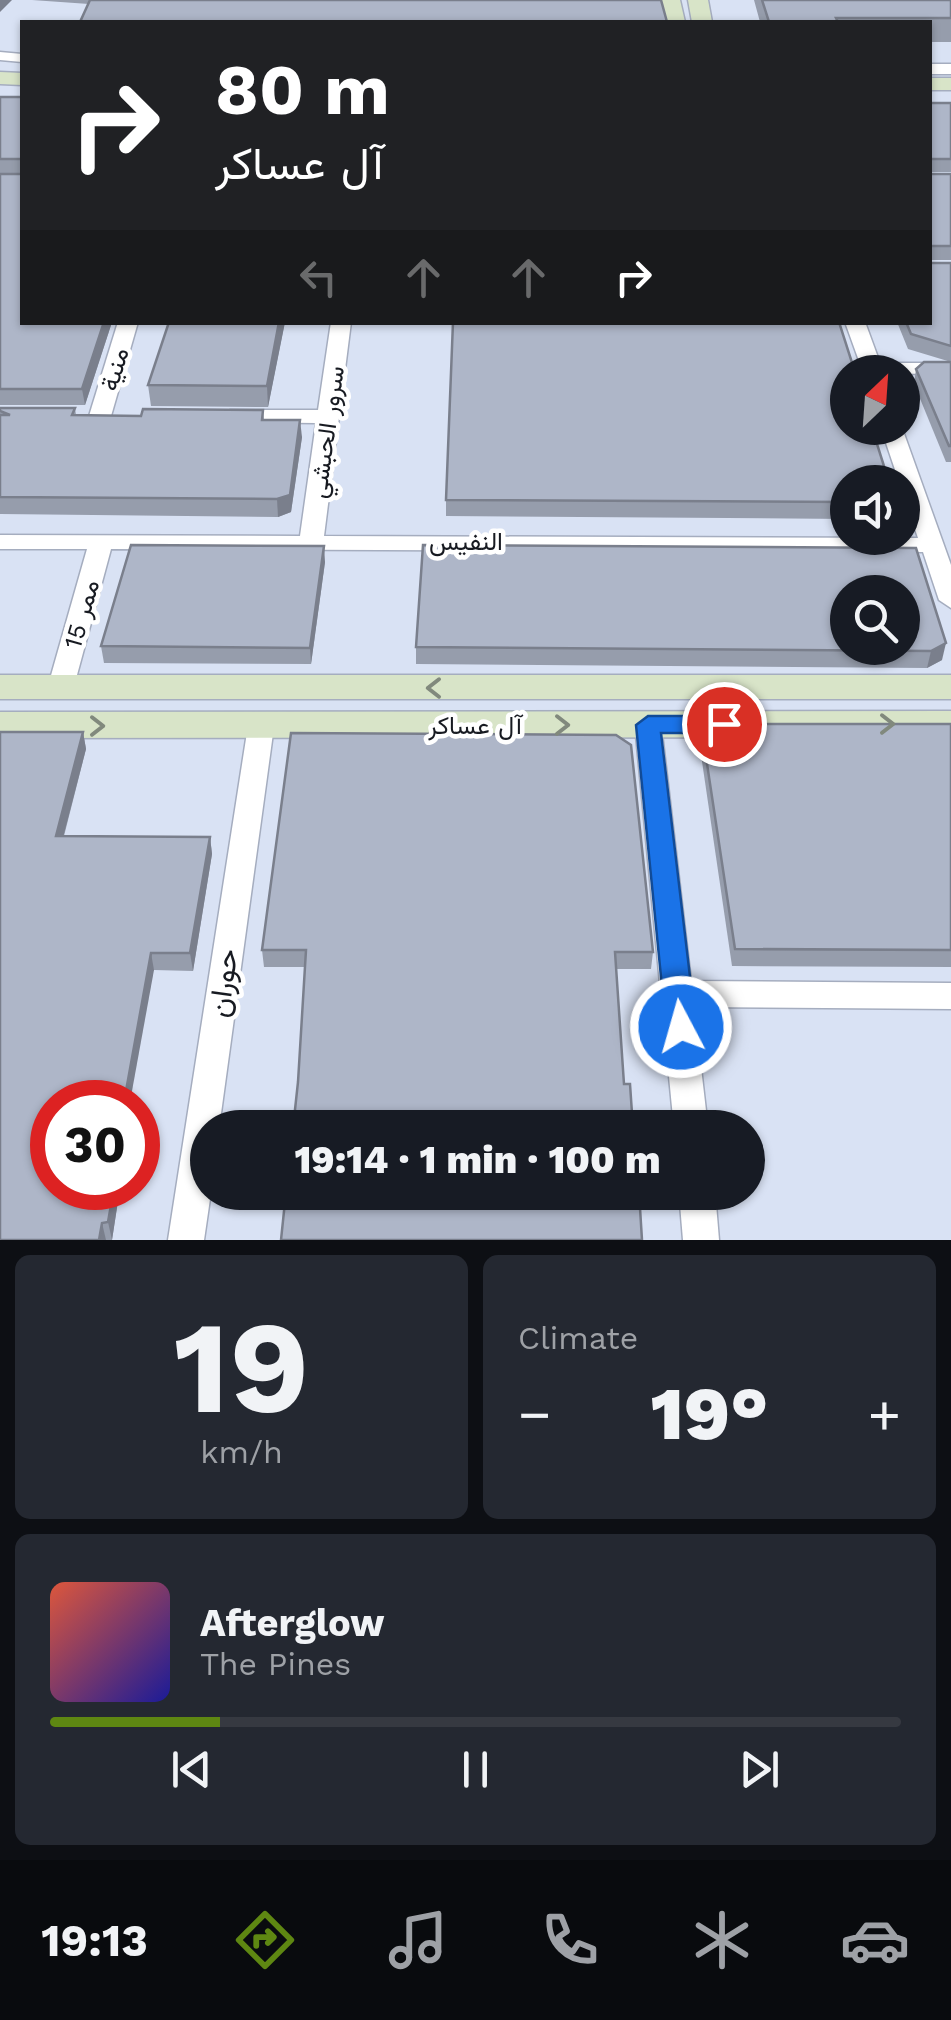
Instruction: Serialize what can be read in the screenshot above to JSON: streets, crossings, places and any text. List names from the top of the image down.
{
  "streets": {
    "street": [
      "منية",
      "سرور الحبشي",
      "النفيس",
      "ممر 15",
      "آل عساكر",
      "حوران"
    ]
  },
  "crossings": [
    ["سرور الحبشي", "النفيس"],
    ["النفيس", "ممر 15"],
    ["ممر 15", "آل عساكر"],
    ["آل عساكر", "حوران"]
  ],
  "north": "top right",
  "page": {
    "turn": ["80 m", "آل عساكر"],
    "limit": "30",
    "trip": "19:14 · 1 min · 100 m",
    "tile": [
      ["19", "km/h"],
      "Climate"
    ],
    "heat": ["−", "19°", "+"],
    "song": ["Afterglow", "The Pines"],
    "tabs": "19:13"
  }
}
